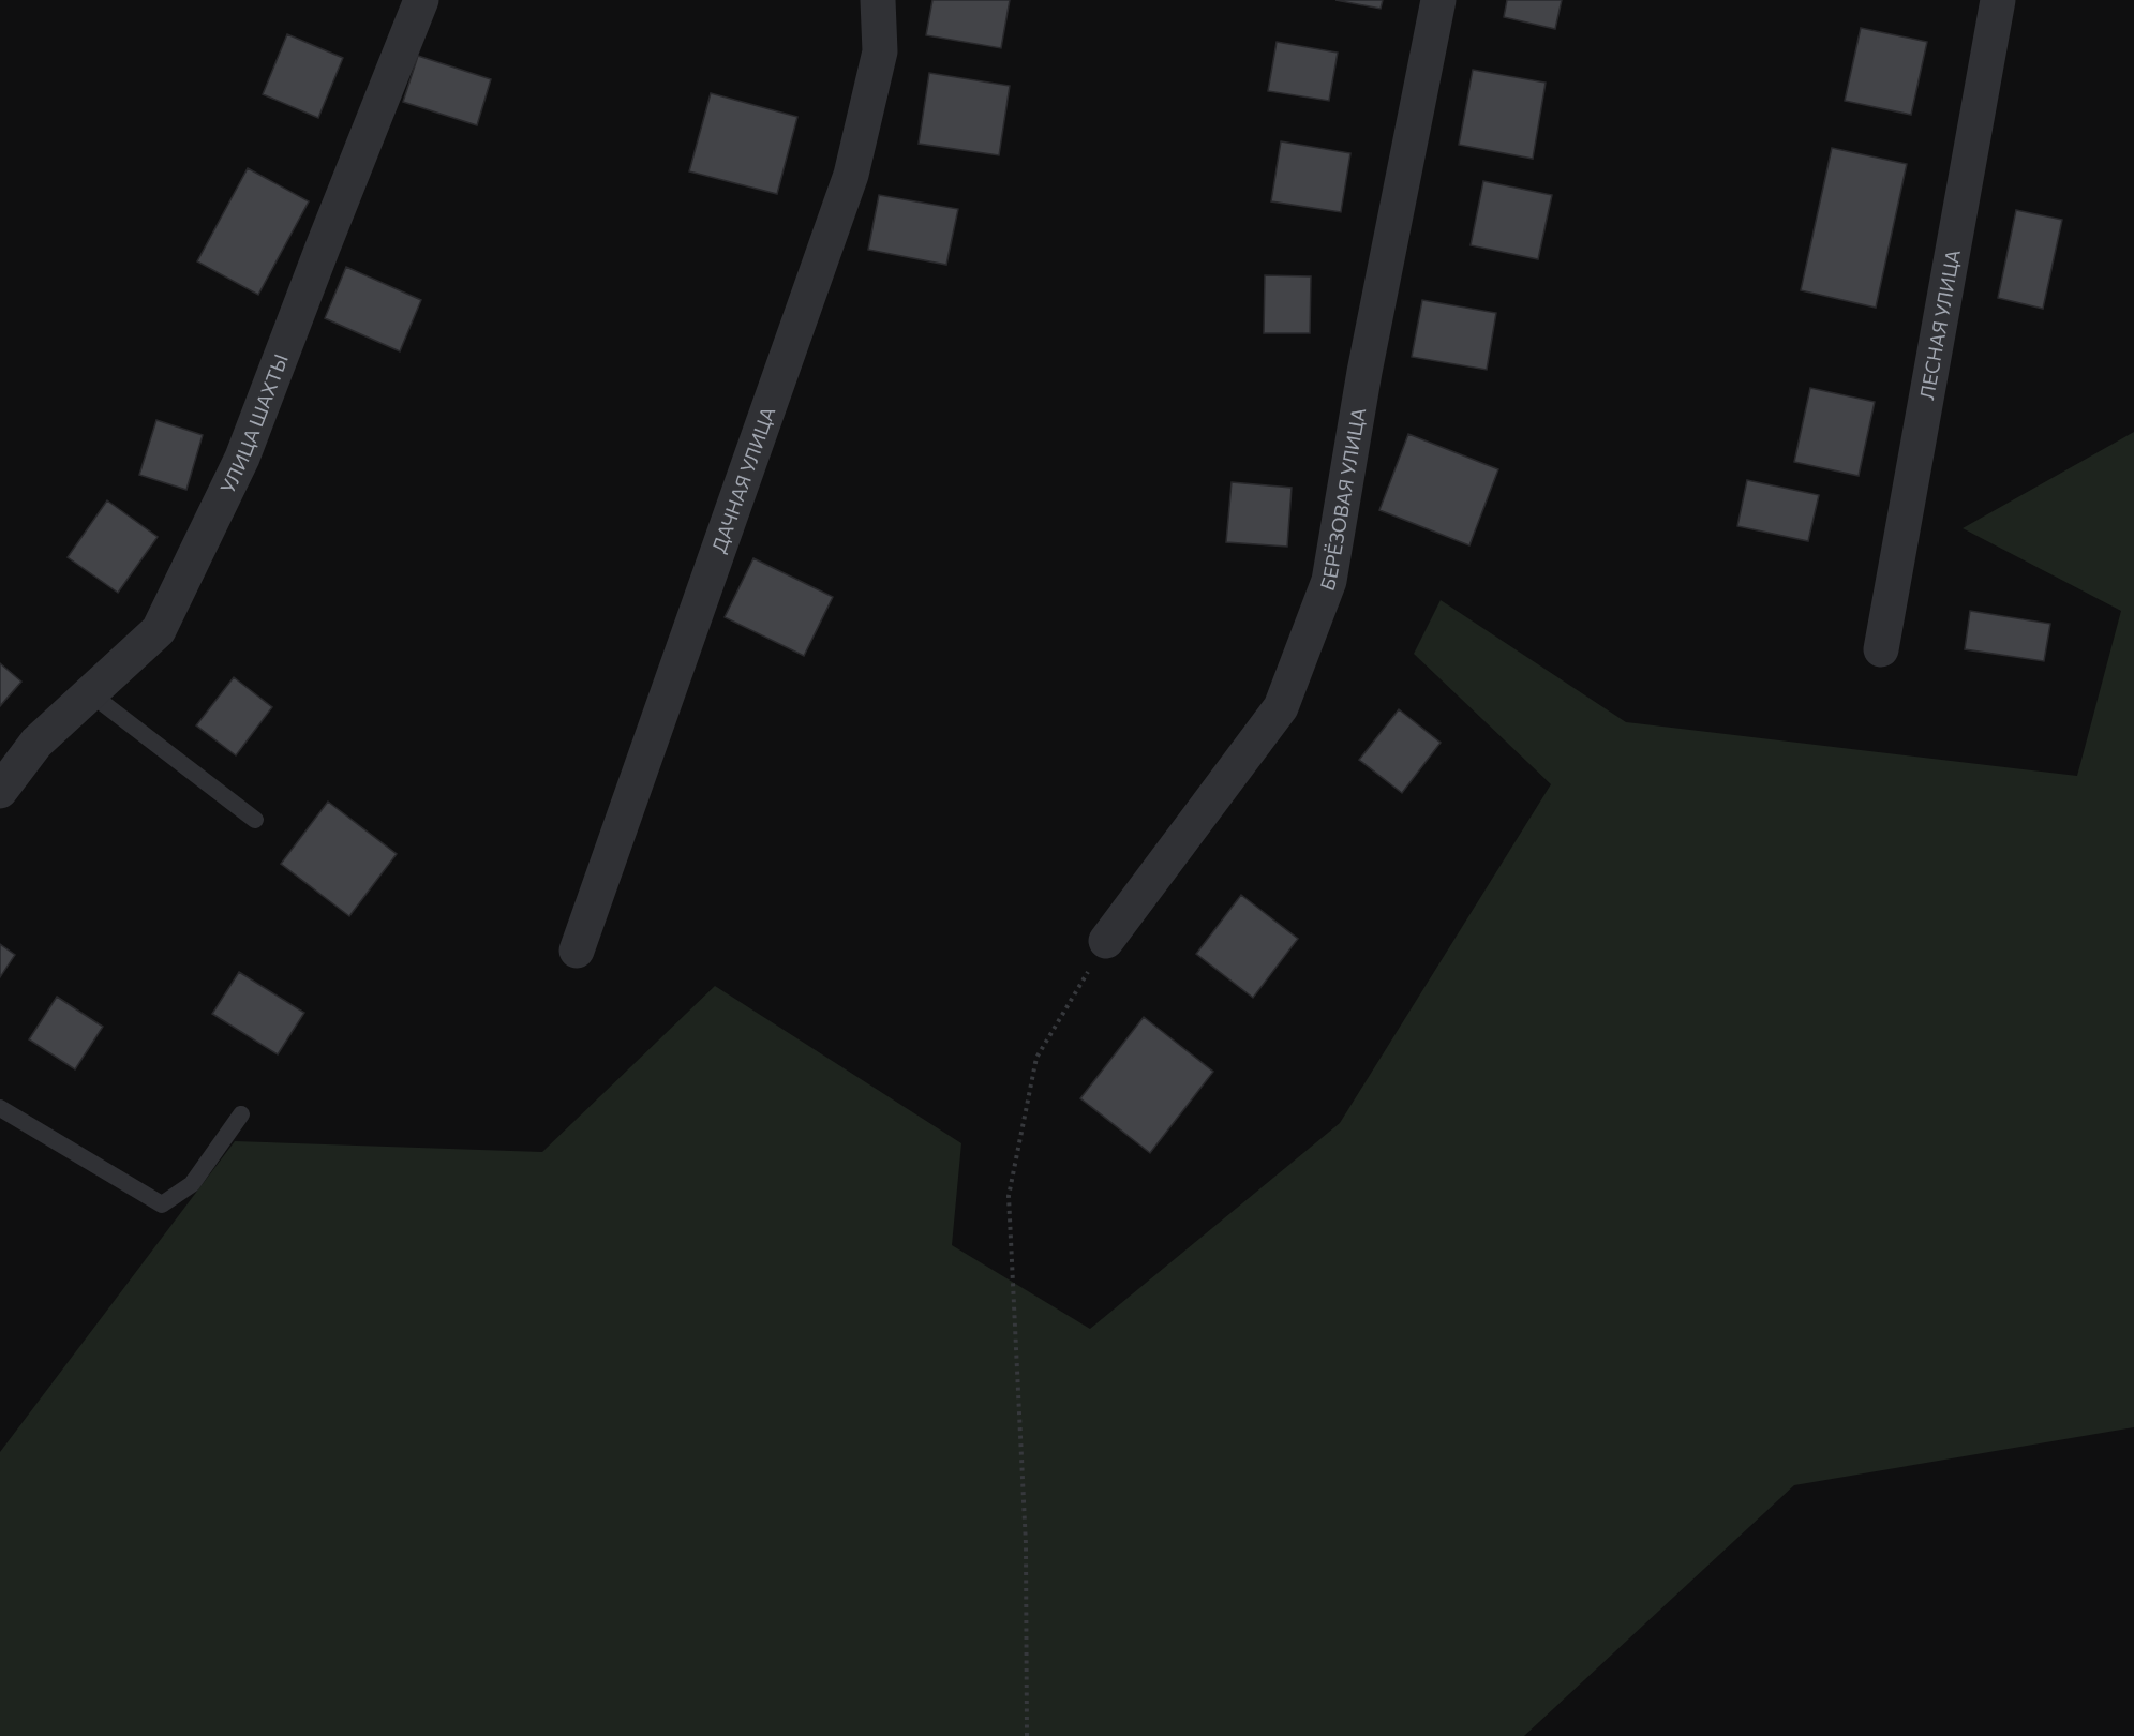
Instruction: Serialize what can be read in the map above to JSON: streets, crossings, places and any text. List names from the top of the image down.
{
  "streets": {
    "street": [
      "ЛЕСНАЯ УЛИЦА",
      "УЛИЦА ШАХТЫ",
      "ДАЧНАЯ УЛИЦА",
      "БЕРЁЗОВАЯ УЛИЦА"
    ]
  }
}
